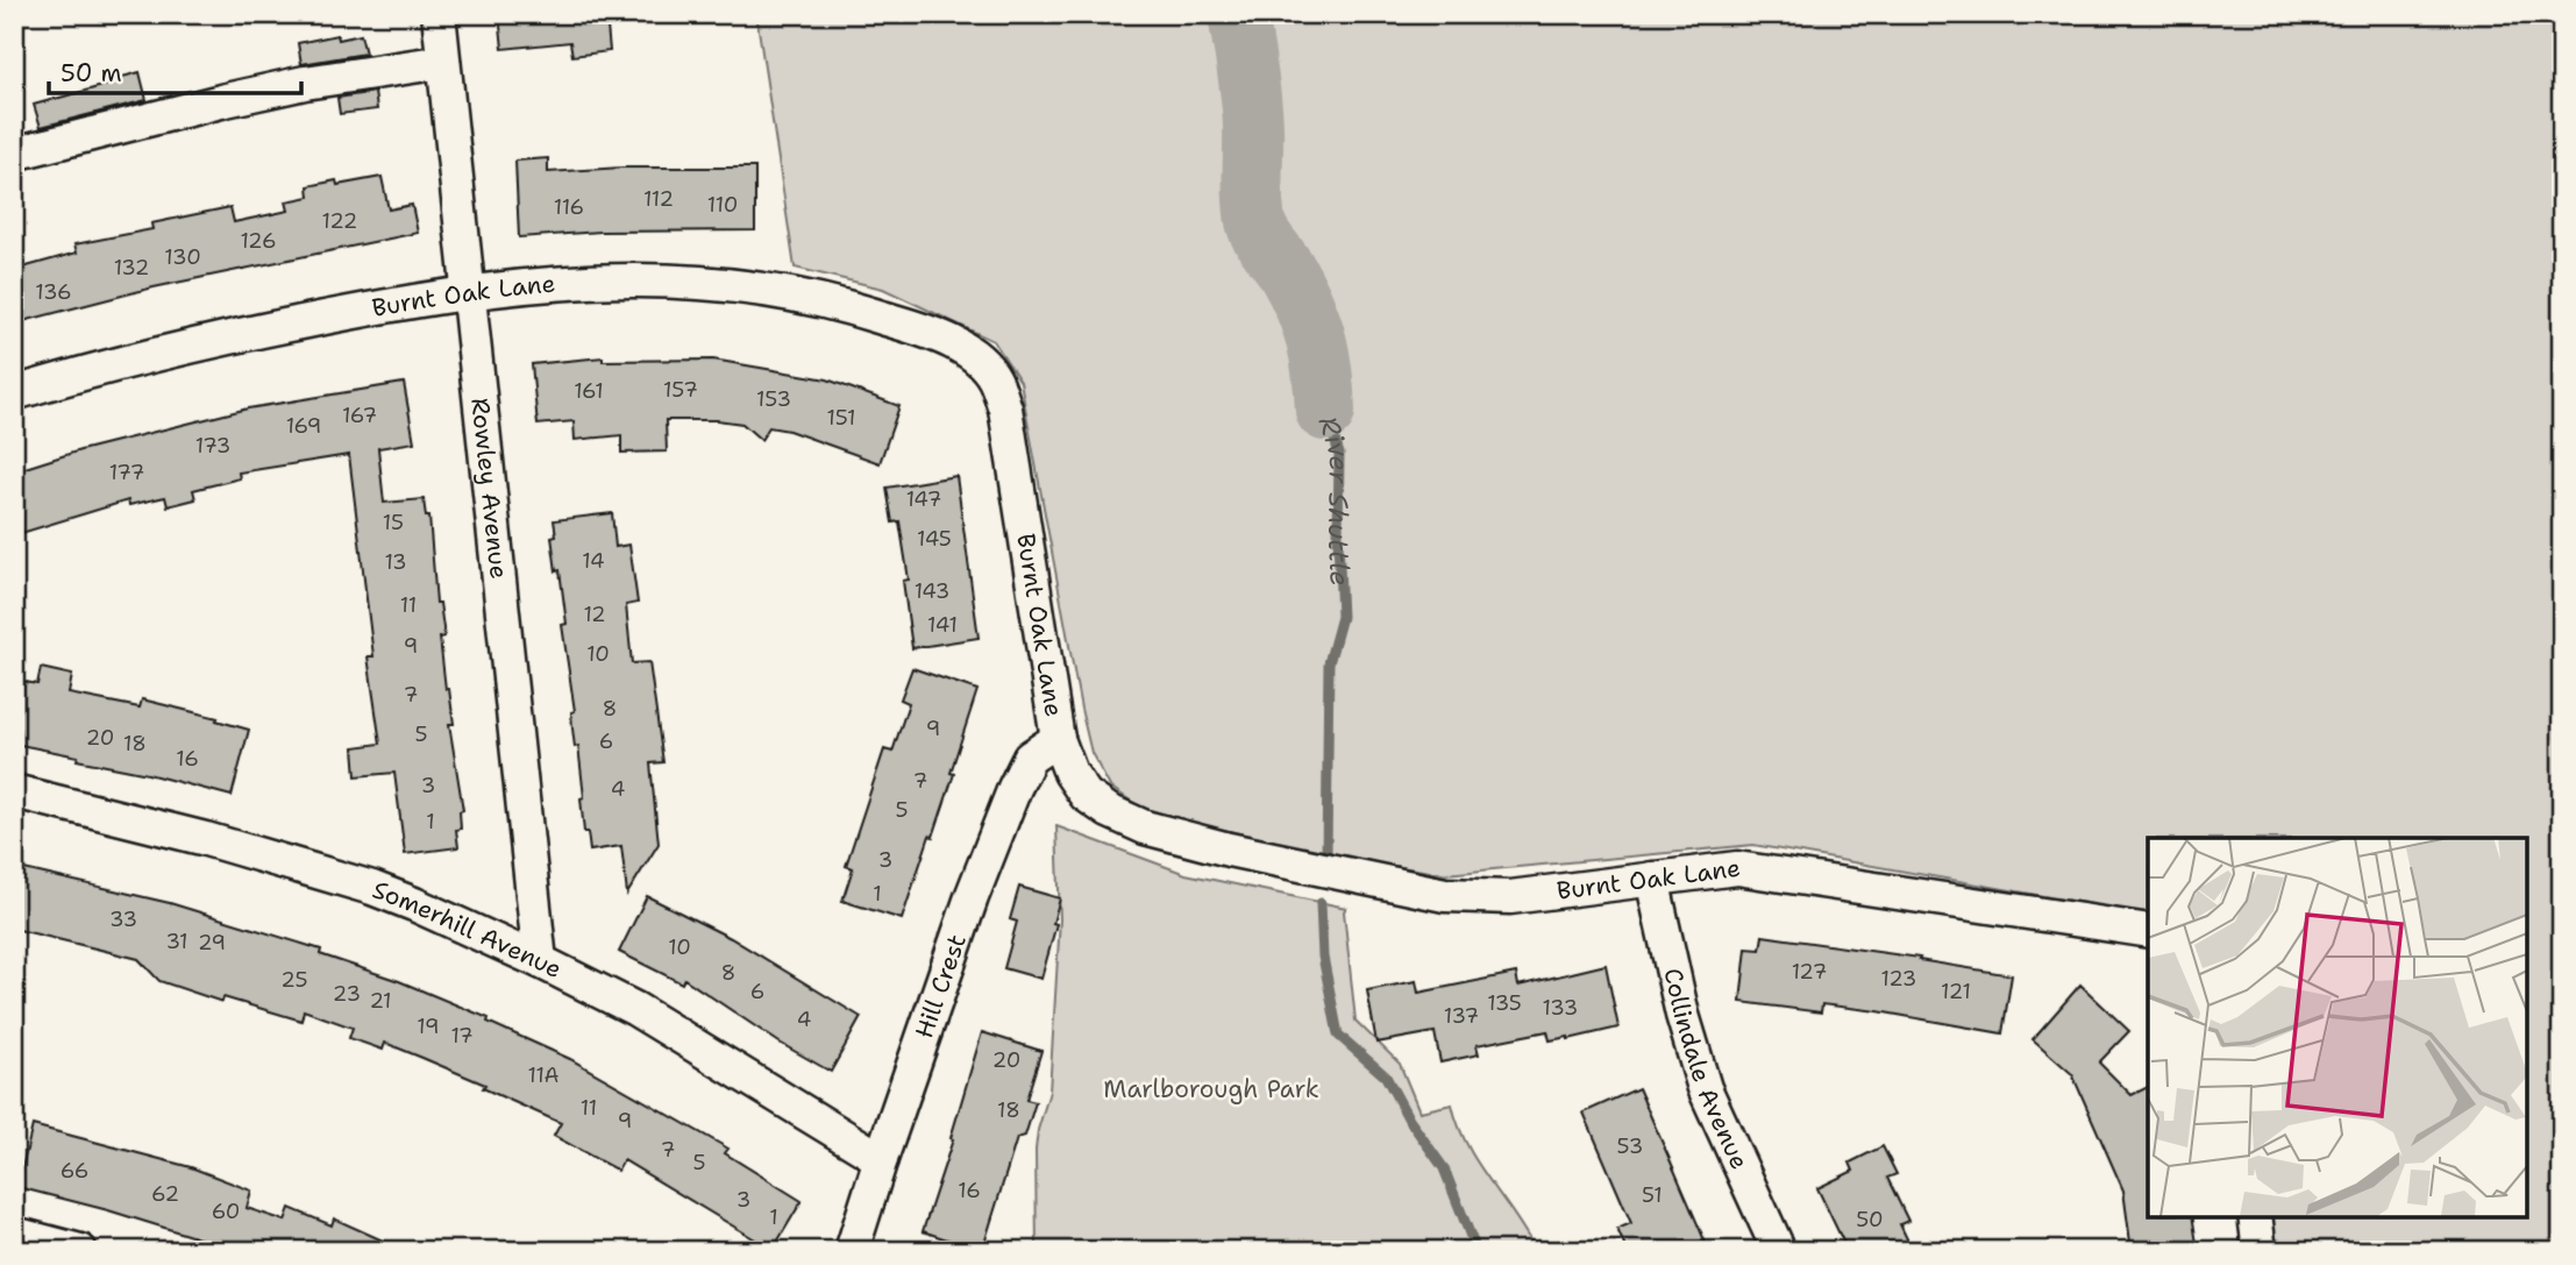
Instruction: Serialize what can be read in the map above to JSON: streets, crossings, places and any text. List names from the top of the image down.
{
  "streets": {
    "street": [
      "Burnt Oak Lane",
      "Rowley Avenue",
      "Somerhill Avenue",
      "Hill Crest",
      "Collindale Avenue"
    ]
  },
  "crossings": [
    ["Burnt Oak Lane", "Rowley Avenue"],
    ["Burnt Oak Lane", "Hill Crest"],
    ["Burnt Oak Lane", "Collindale Avenue"],
    ["Rowley Avenue", "Somerhill Avenue"],
    ["Somerhill Avenue", "Hill Crest"]
  ],
  "water": ["River Shuttle"],
  "parks": ["Marlborough Park"],
  "house_numbers": [
    "112",
    "110",
    "116",
    "122",
    "126",
    "130",
    "132",
    "136",
    "157",
    "161",
    "153",
    "167",
    "151",
    "169",
    "173",
    "177",
    "147",
    "15",
    "145",
    "14",
    "13",
    "143",
    "11",
    "12",
    "141",
    "9",
    "10",
    "7",
    "8",
    "9",
    "5",
    "20",
    "6",
    "18",
    "16",
    "7",
    "3",
    "4",
    "5",
    "1",
    "3",
    "1",
    "33",
    "31",
    "29",
    "10",
    "127",
    "8",
    "123",
    "25",
    "6",
    "121",
    "23",
    "21",
    "135",
    "133",
    "137",
    "4",
    "19",
    "17",
    "20",
    "11A",
    "11",
    "18",
    "9",
    "53",
    "7",
    "5",
    "66",
    "16",
    "62",
    "51",
    "3",
    "60",
    "1",
    "50"
  ],
  "scale_bar": "50 m"
}
